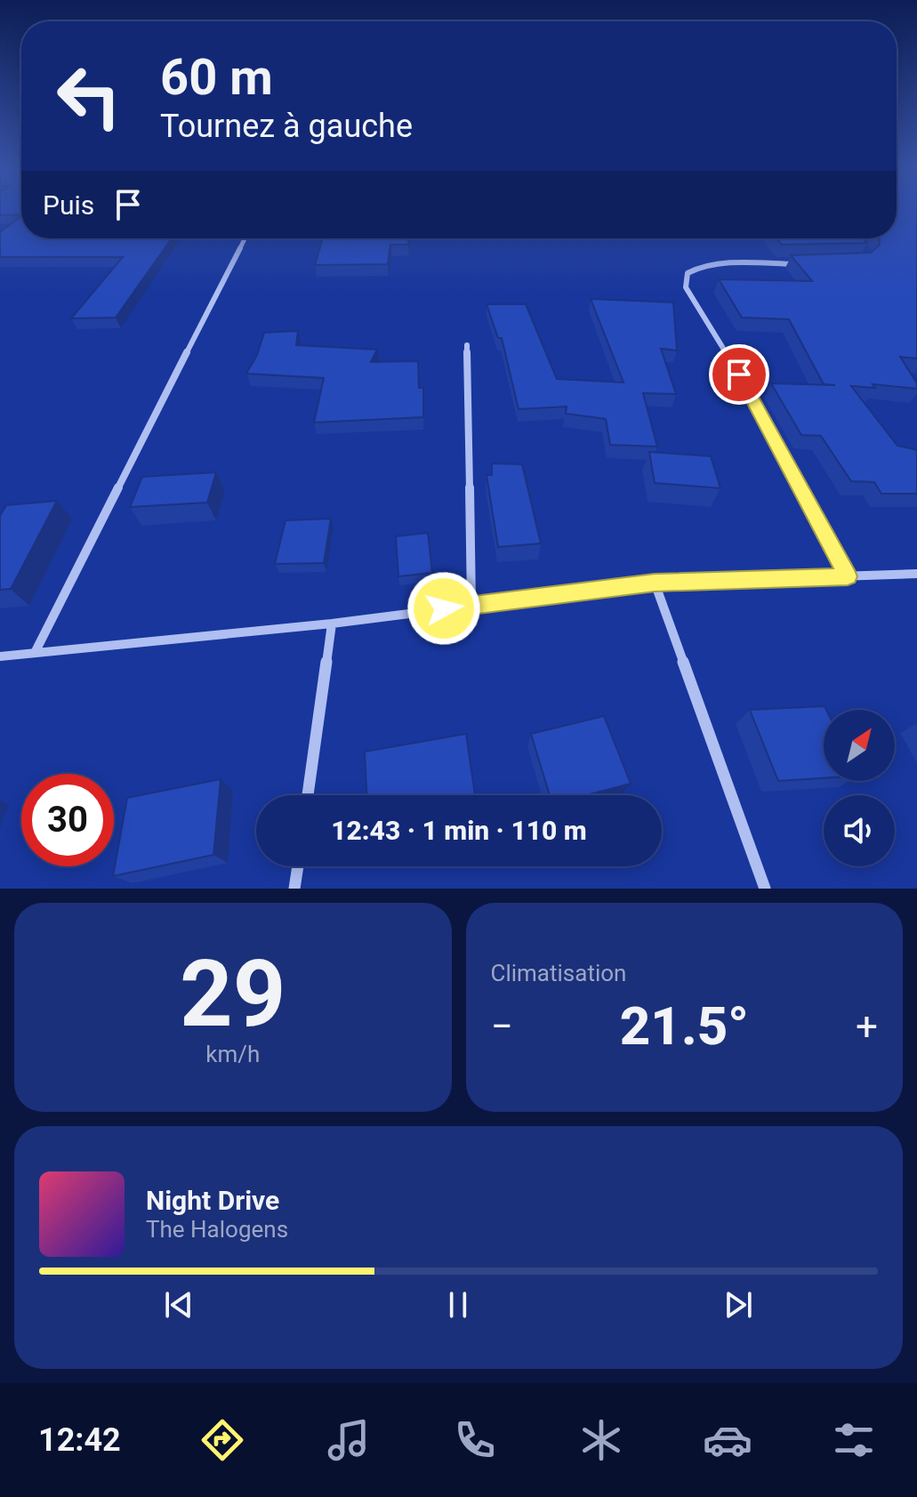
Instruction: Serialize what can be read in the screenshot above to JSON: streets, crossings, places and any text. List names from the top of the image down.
{
  "north": "top right",
  "page": {
    "turn": ["60 m", "Tournez à gauche"],
    "then": "Puis",
    "limit": "30",
    "trip": "12:43 · 1 min · 110 m",
    "tile": [
      ["29", "km/h"],
      "Climatisation"
    ],
    "heat": ["−", "21.5°", "+"],
    "song": ["Night Drive", "The Halogens"],
    "tabs": "12:42"
  }
}
